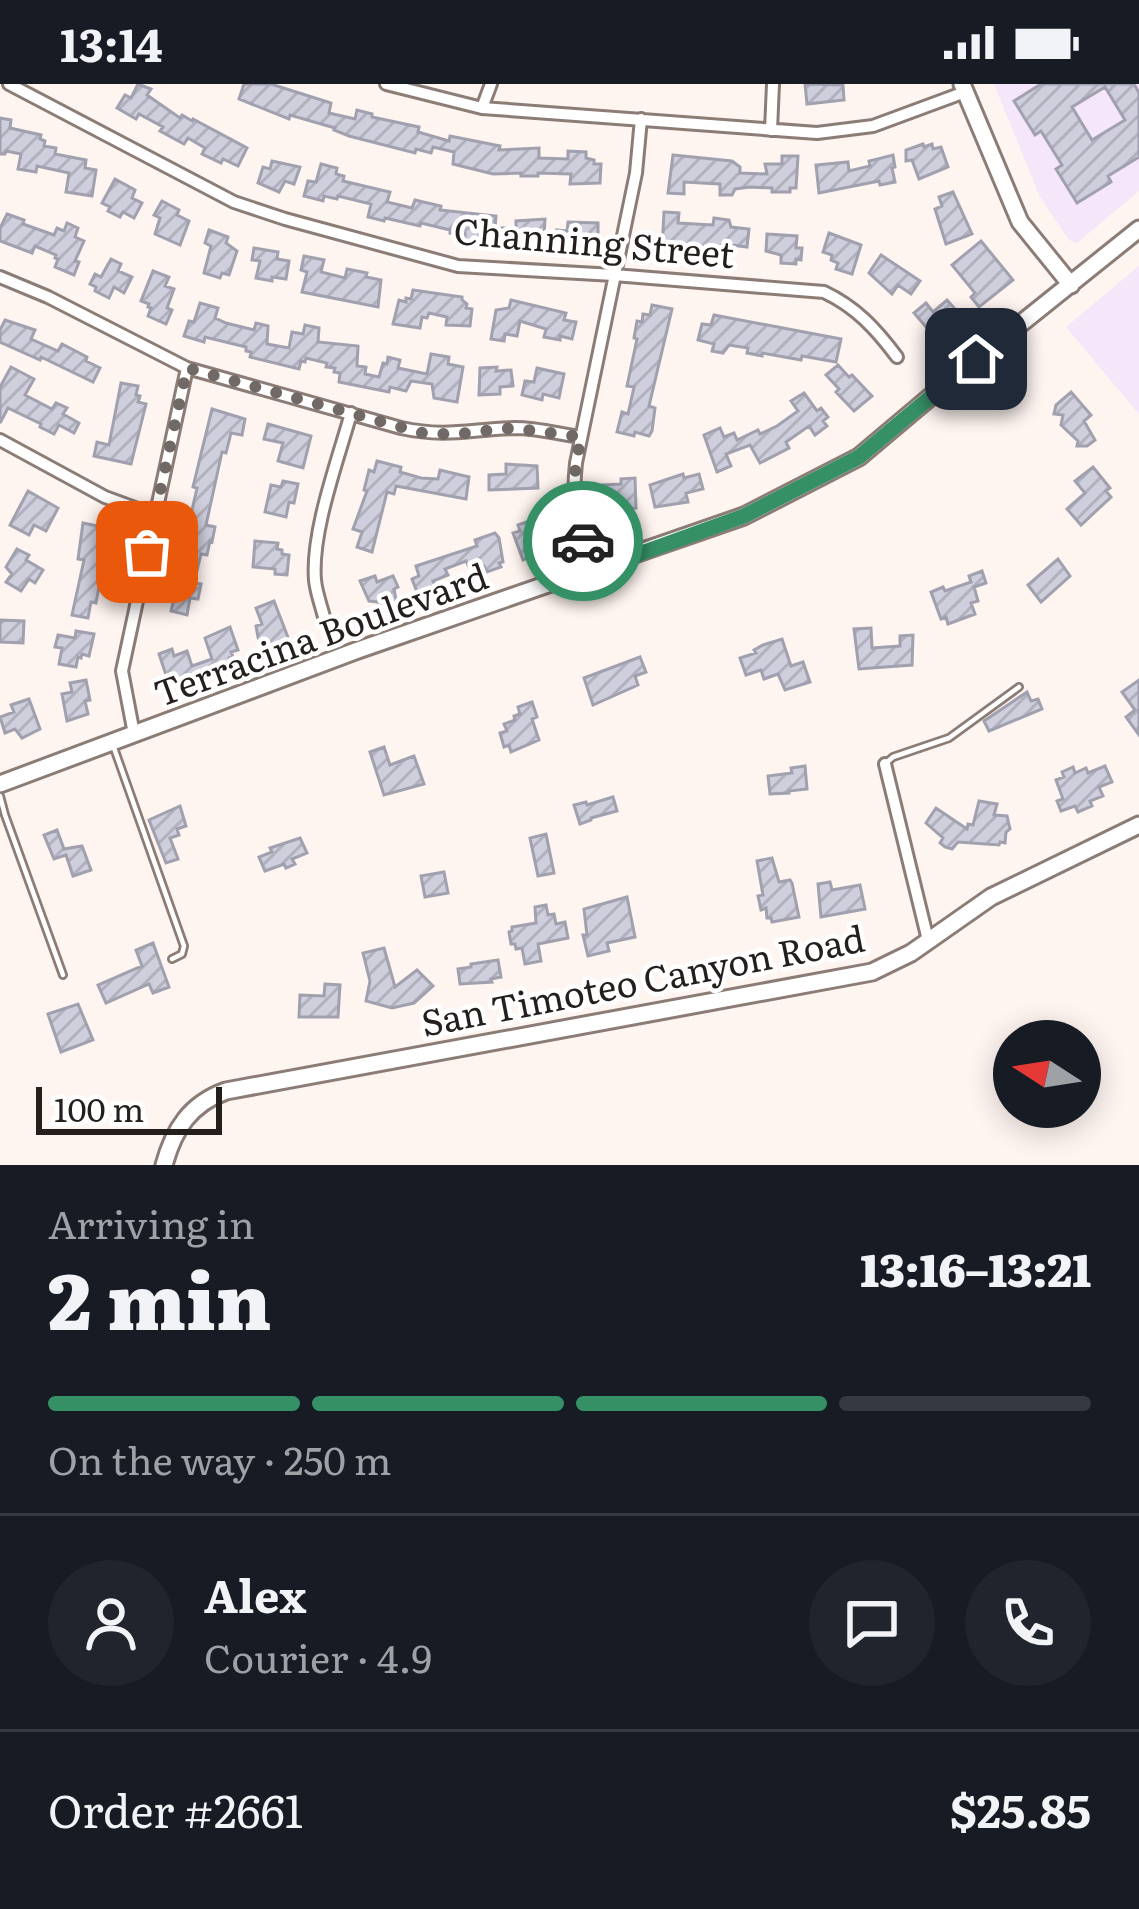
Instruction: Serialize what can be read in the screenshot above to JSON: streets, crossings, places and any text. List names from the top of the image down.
{
  "streets": {
    "main road": ["Terracina Boulevard", "San Timoteo Canyon Road"],
    "street": ["Channing Street"]
  },
  "scale_bar": "100 m",
  "north": "left",
  "page": {
    "status": "13:14",
    "scale": "100 m",
    "heading": ["2 min", "Arriving in", "13:16–13:21"],
    "panel": [
      "Alex",
      "Courier · 4.9",
      "Order #2661",
      "$25.85"
    ],
    "bar": "On the way · 250 m"
  }
}
